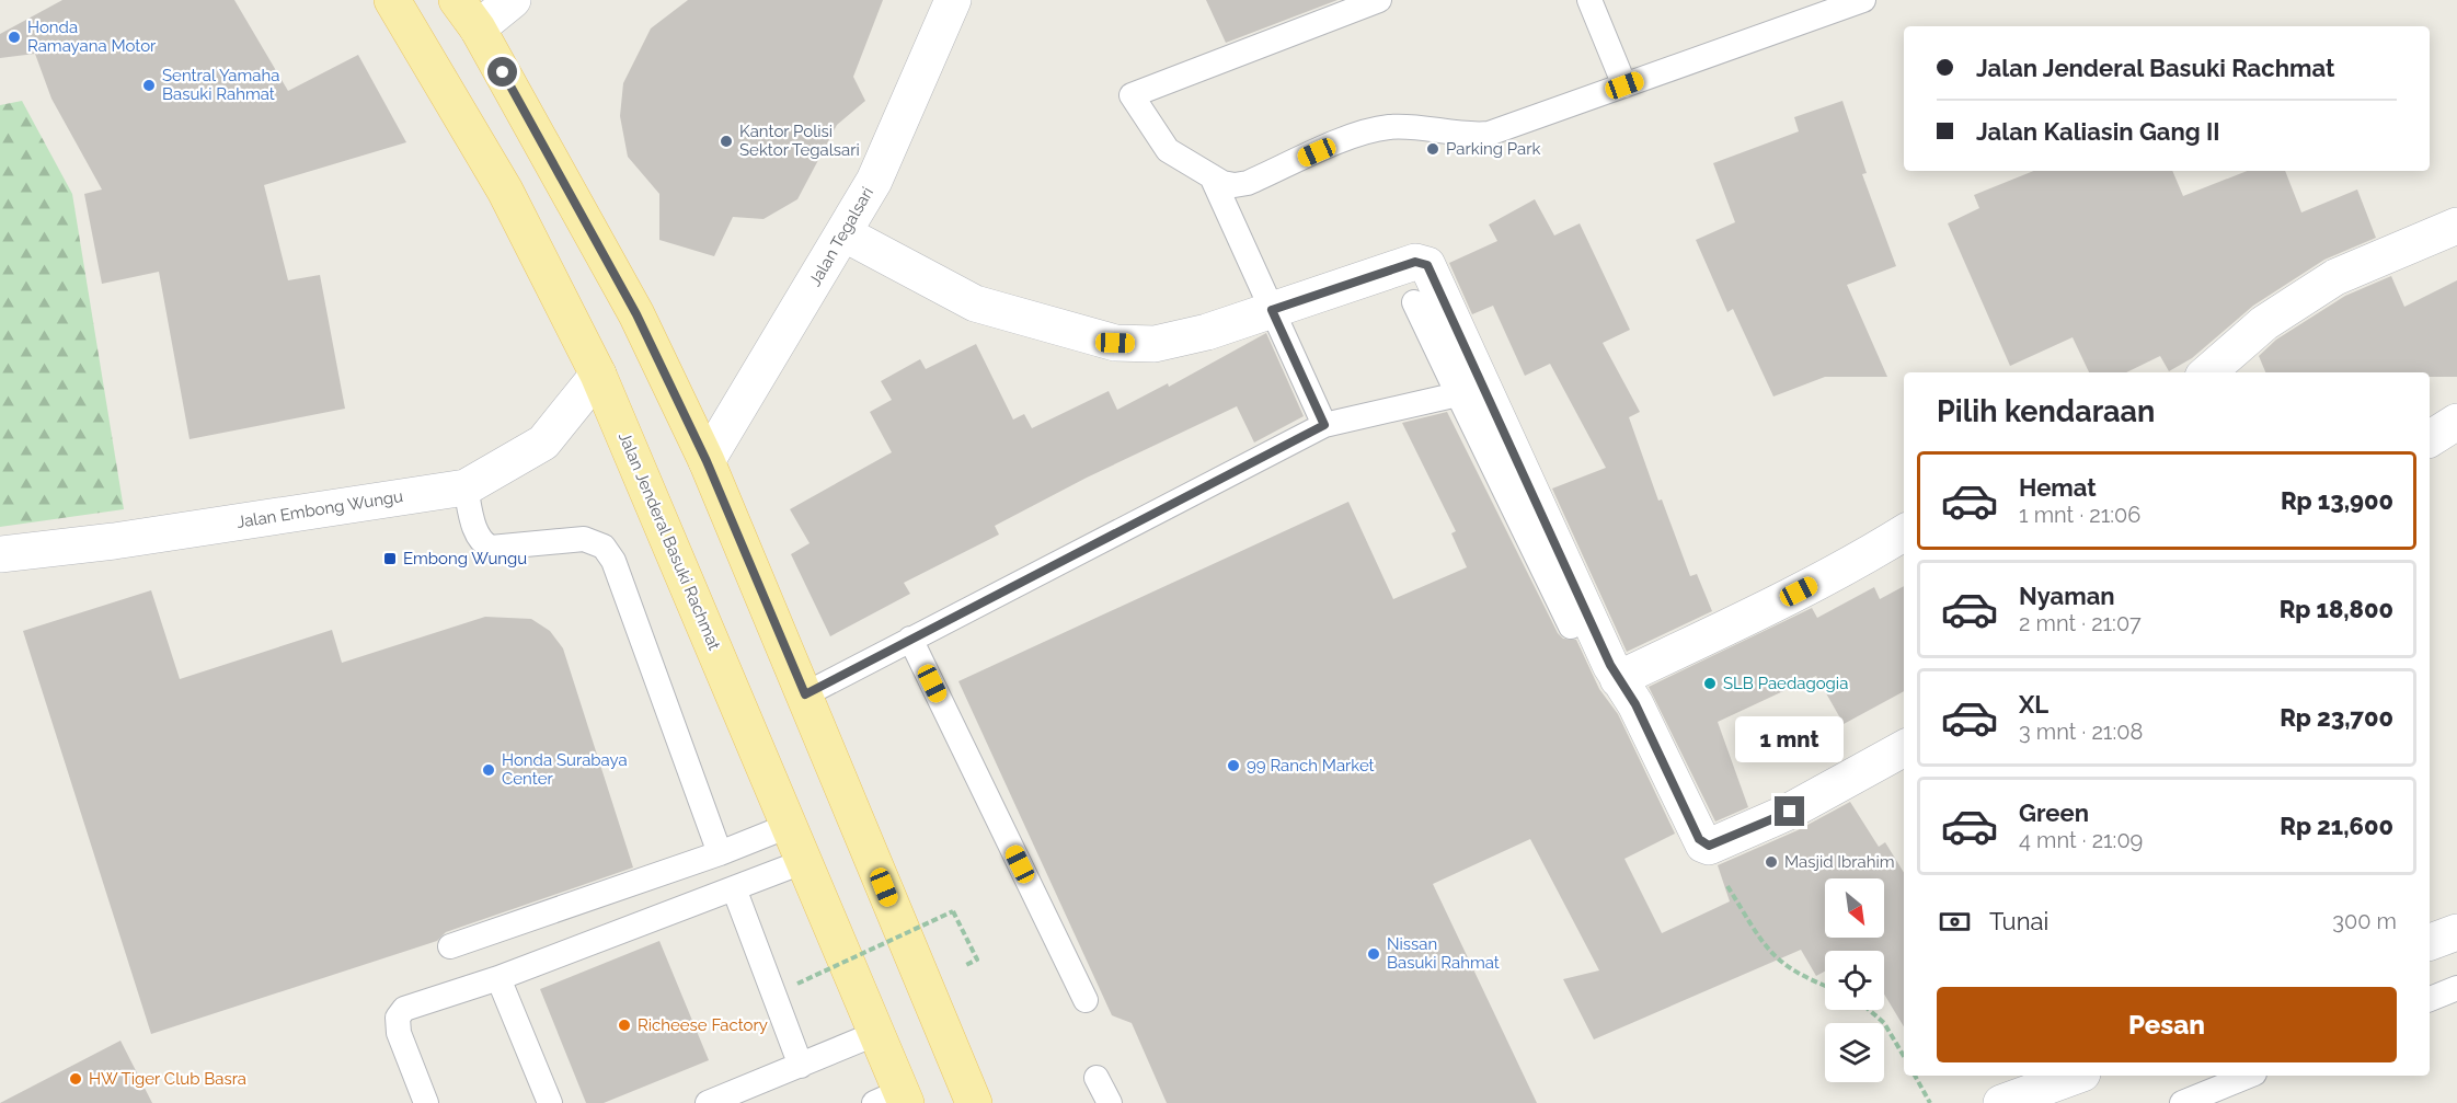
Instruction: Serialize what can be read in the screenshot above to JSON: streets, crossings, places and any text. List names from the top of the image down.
{
  "streets": {
    "main road": ["Jalan Jenderal Basuki Rachmat"],
    "street": ["Jalan Tegalsari", "Jalan Embong Wungu"]
  },
  "crossings": [
    ["Jalan Embong Wungu", "Jalan Jenderal Basuki Rachmat"]
  ],
  "places": {
    "other": [
      "Honda Ramayana Motor",
      "Sentral Yamaha Basuki Rahmat",
      "Kantor Polisi Sektor Tegalsari",
      "Parking Park",
      "SLB Paedagogia",
      "99 Ranch Market",
      "Honda Surabaya Center",
      "Masjid Ibrahim",
      "Nissan Basuki Rahmat",
      "Richeese Factory",
      "HW Tiger Club Basra"
    ],
    "transit": ["Embong Wungu"]
  },
  "north": "bottom right",
  "page": {
    "banner": ["Jalan Jenderal Basuki Rachmat", "Jalan Kaliasin Gang II"],
    "heading": "Pilih kendaraan",
    "list": [
      {
        "name": "Hemat",
        "note": "1 mnt · 21:06",
        "value": "Rp 13,900"
      },
      {
        "name": "Nyaman",
        "note": "2 mnt · 21:07",
        "value": "Rp 18,800"
      },
      {
        "name": "XL",
        "note": "3 mnt · 21:08",
        "value": "Rp 23,700"
      },
      {
        "name": "Green",
        "note": "4 mnt · 21:09",
        "value": "Rp 21,600"
      }
    ],
    "bubble": "1 mnt",
    "pay": ["Tunai", "300 m"],
    "buttons": "Pesan"
  }
}
